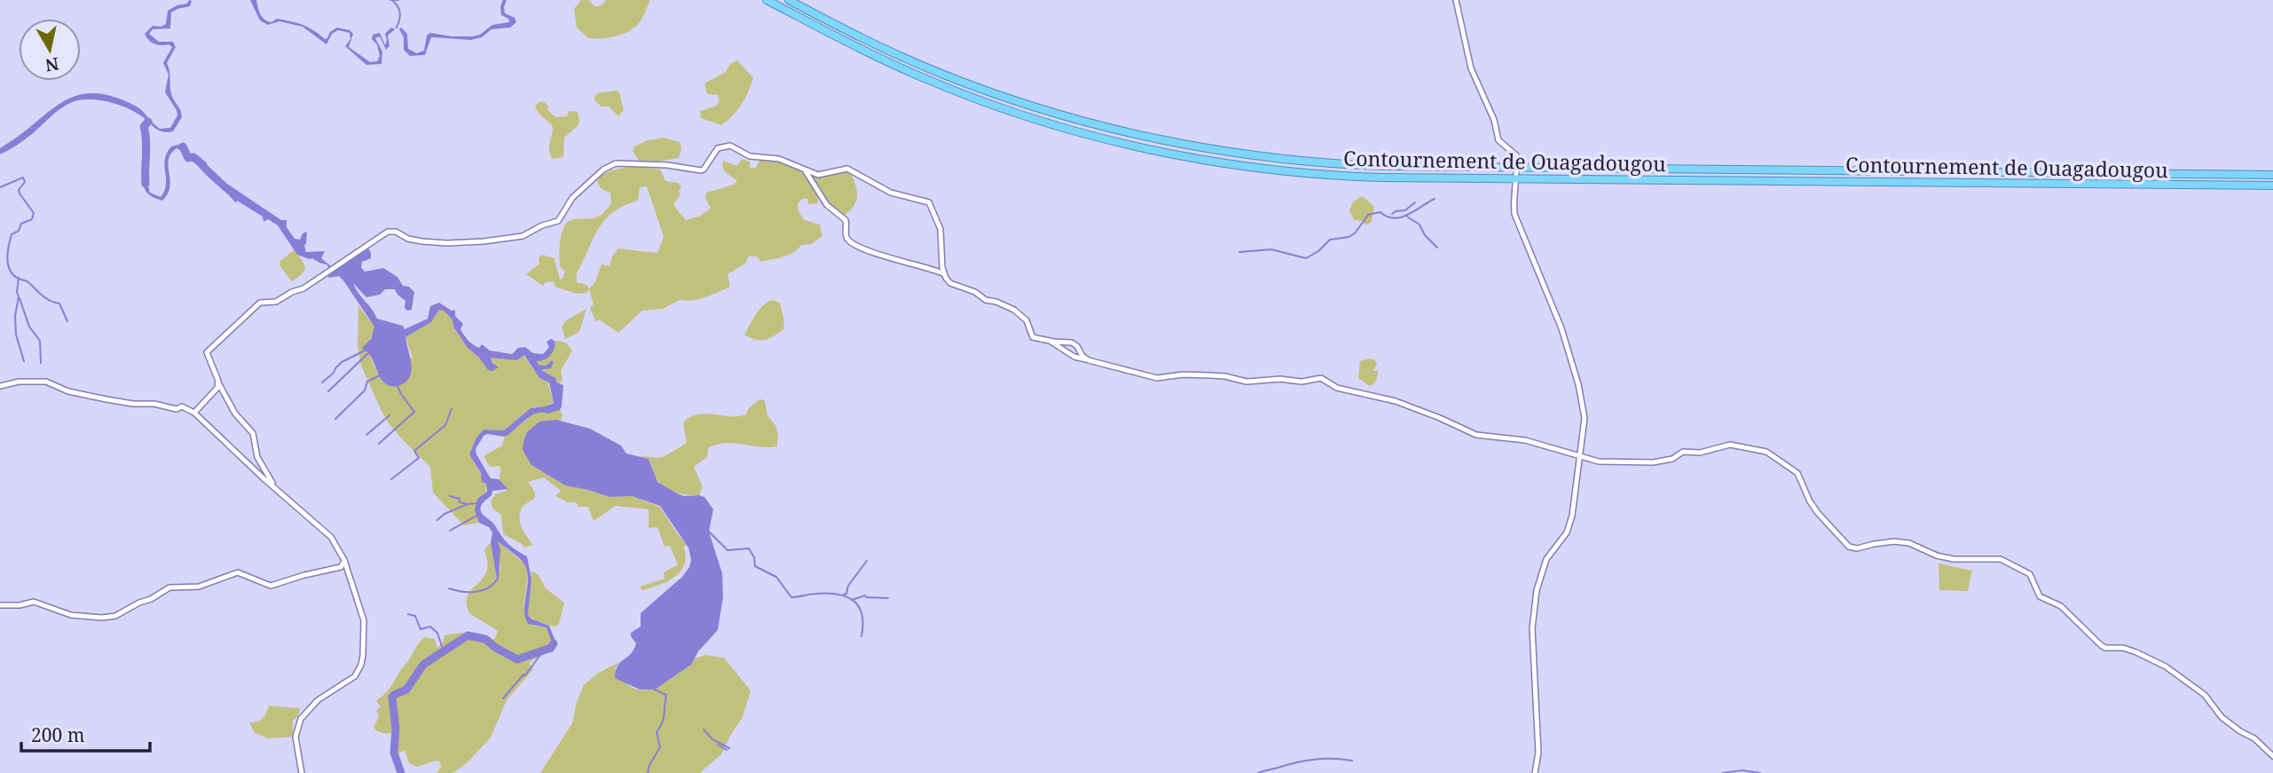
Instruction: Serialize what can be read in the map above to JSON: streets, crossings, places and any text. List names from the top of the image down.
{
  "streets": {
    "highway": ["Contournement de Ouagadougou"]
  },
  "scale_bar": "200 m",
  "north": "bottom"
}
